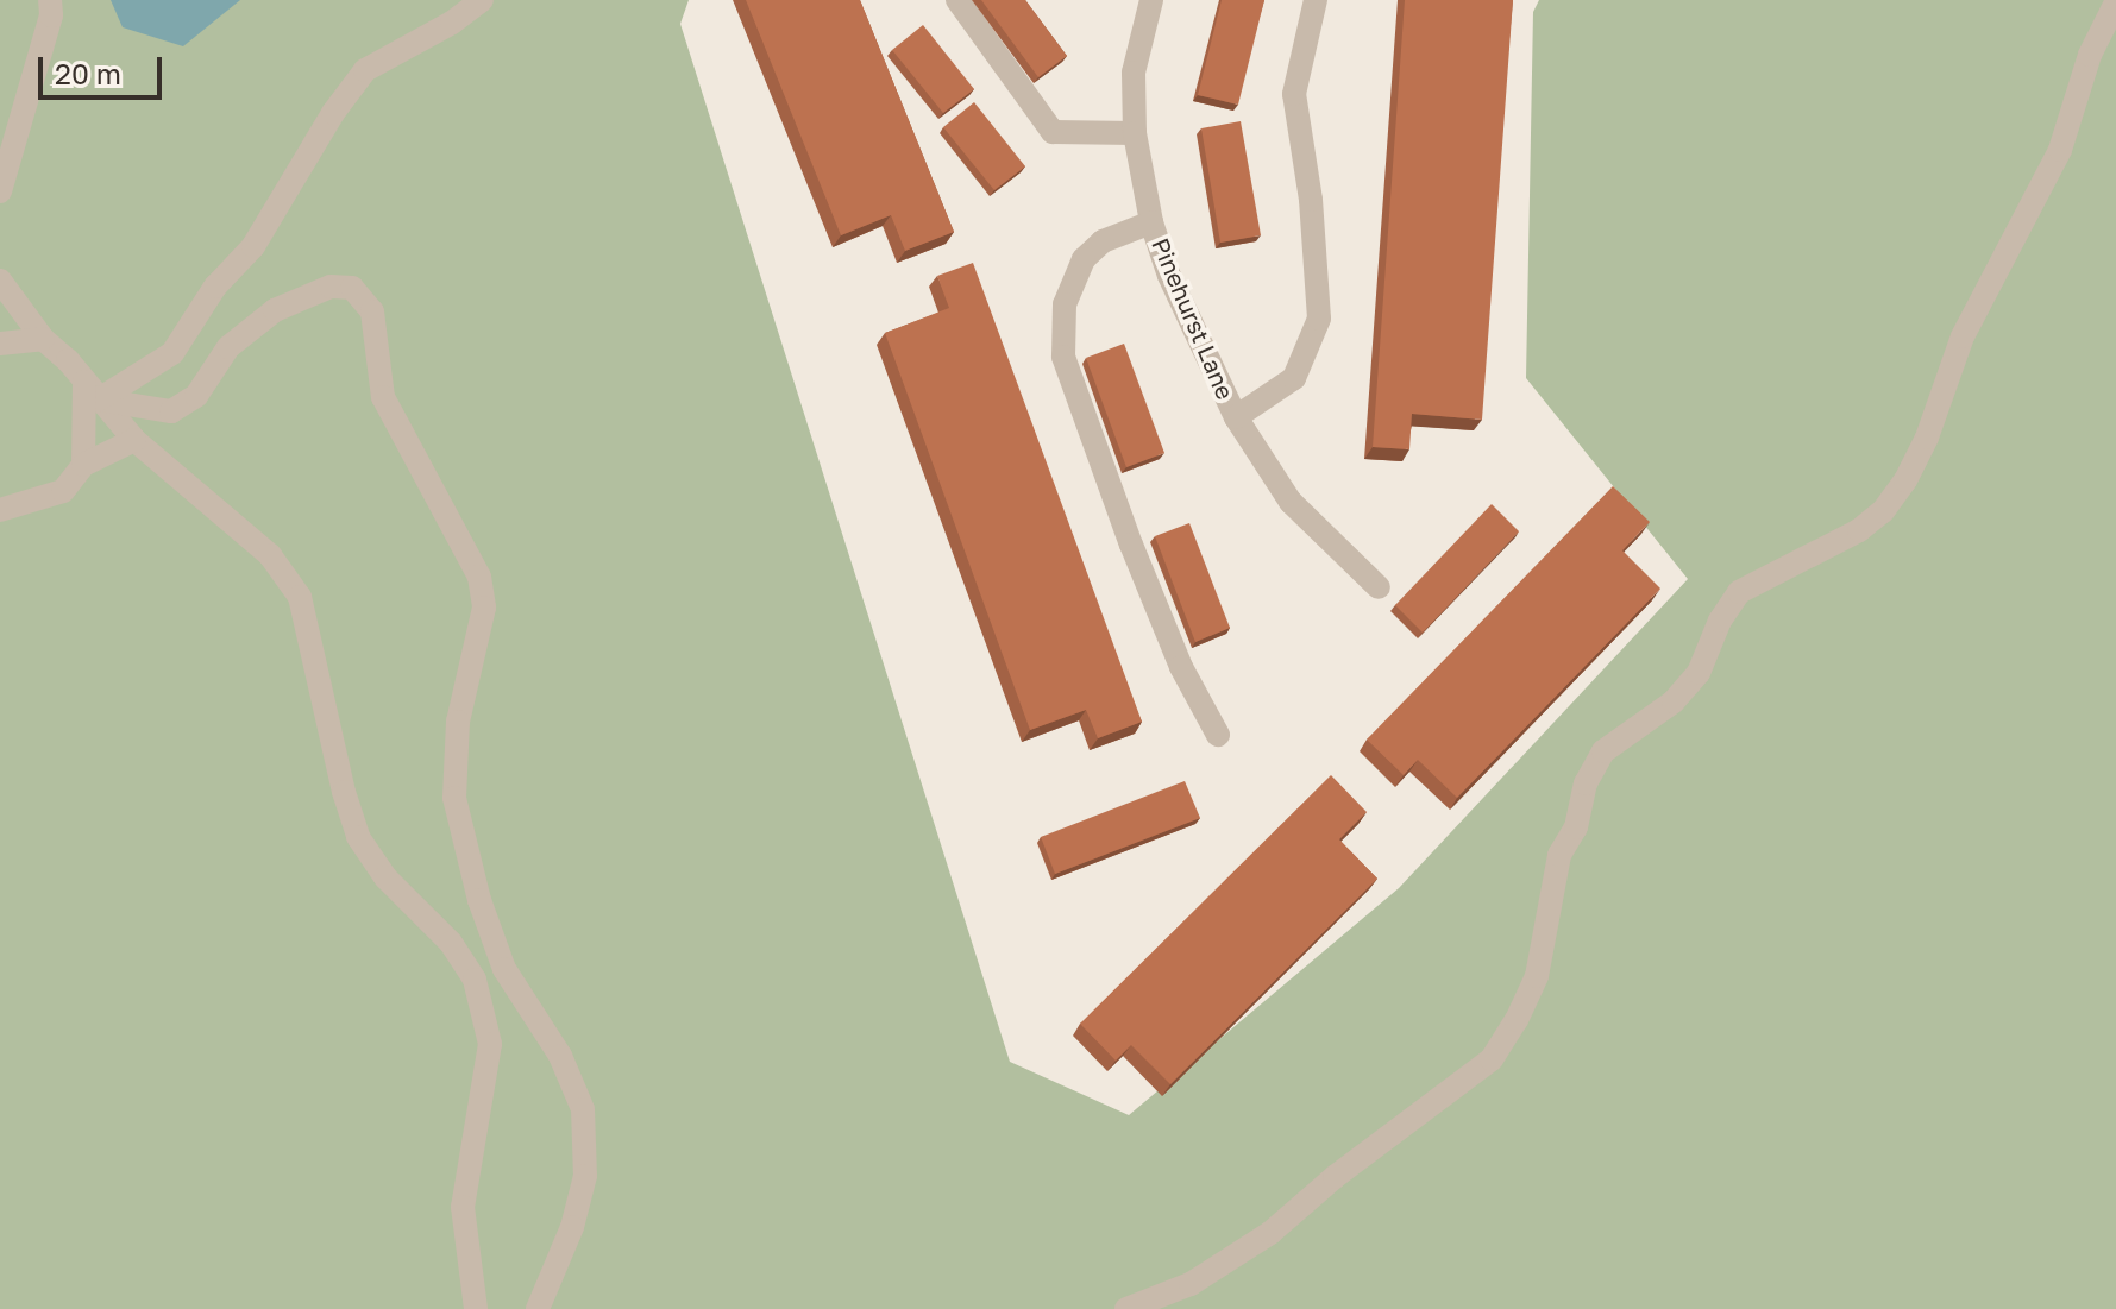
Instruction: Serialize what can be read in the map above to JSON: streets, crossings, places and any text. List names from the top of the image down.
{
  "streets": {
    "street": ["Pinehurst Lane"]
  },
  "scale_bar": "20 m"
}
